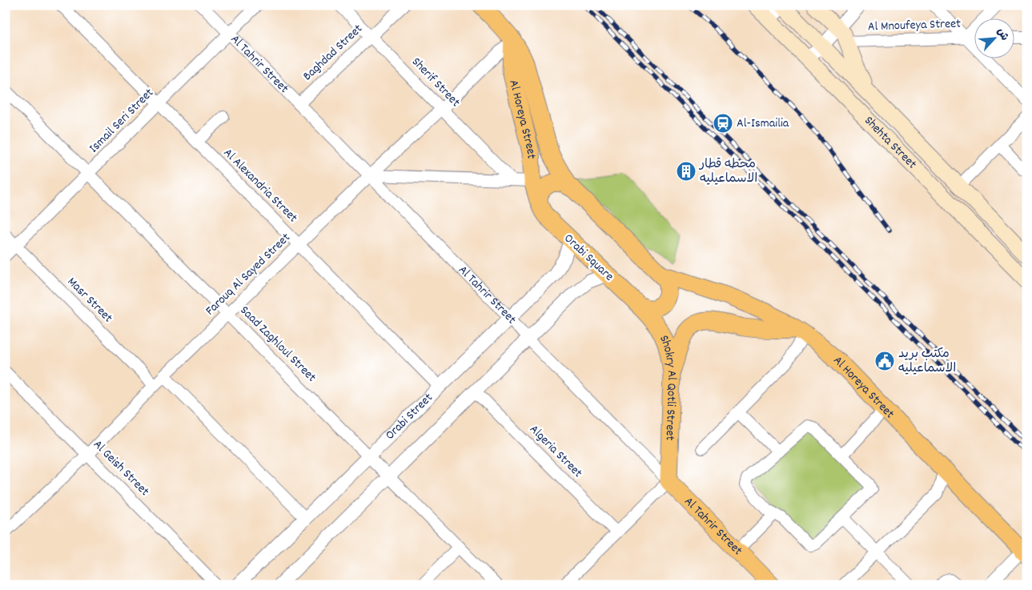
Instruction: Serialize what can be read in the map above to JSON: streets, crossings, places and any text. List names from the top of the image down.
{
  "streets": {
    "main road": [
      "Al Tahrir Street",
      "Al Horeya Street",
      "Shehta Street",
      "Orabi Square",
      "Shokry Al Qotli Street"
    ],
    "street": [
      "Al Mnoufeya Street",
      "Baghdad Street",
      "Sherif Street",
      "Ismail Seri Street",
      "Al Alexandria Street",
      "Farouq Al Sayed Street",
      "Masr Street",
      "Saad Zaghloul Street",
      "Orabi Street",
      "Algeria Street",
      "Al Geish Street"
    ]
  },
  "crossings": [
    ["Baghdad Street", "Al Tahrir Street"],
    ["Baghdad Street", "Sherif Street"],
    ["Al Tahrir Street", "Ismail Seri Street"],
    ["Al Tahrir Street", "Farouq Al Sayed Street"],
    ["Al Tahrir Street", "Shokry Al Qotli Street"],
    ["Al Tahrir Street", "Orabi Street"],
    ["Sherif Street", "Farouq Al Sayed Street"],
    ["Al Horeya Street", "Orabi Square"],
    ["Al Horeya Street", "Farouq Al Sayed Street"],
    ["Ismail Seri Street", "Al Alexandria Street"],
    ["Ismail Seri Street", "Masr Street"],
    ["Ismail Seri Street", "Saad Zaghloul Street"],
    ["Al Alexandria Street", "Farouq Al Sayed Street"],
    ["Al Alexandria Street", "Orabi Street"],
    ["Orabi Square", "Shokry Al Qotli Street"],
    ["Orabi Square", "Orabi Street"],
    ["Farouq Al Sayed Street", "Masr Street"],
    ["Farouq Al Sayed Street", "Saad Zaghloul Street"],
    ["Farouq Al Sayed Street", "Al Geish Street"],
    ["Saad Zaghloul Street", "Orabi Street"]
  ],
  "places": {
    "station": ["Al-Ismailia"],
    "building": ["محطه قطار الاسماعيليه"],
    "public building": ["مكتب بريد الاسماعيليه"]
  },
  "north": "top right"
}
